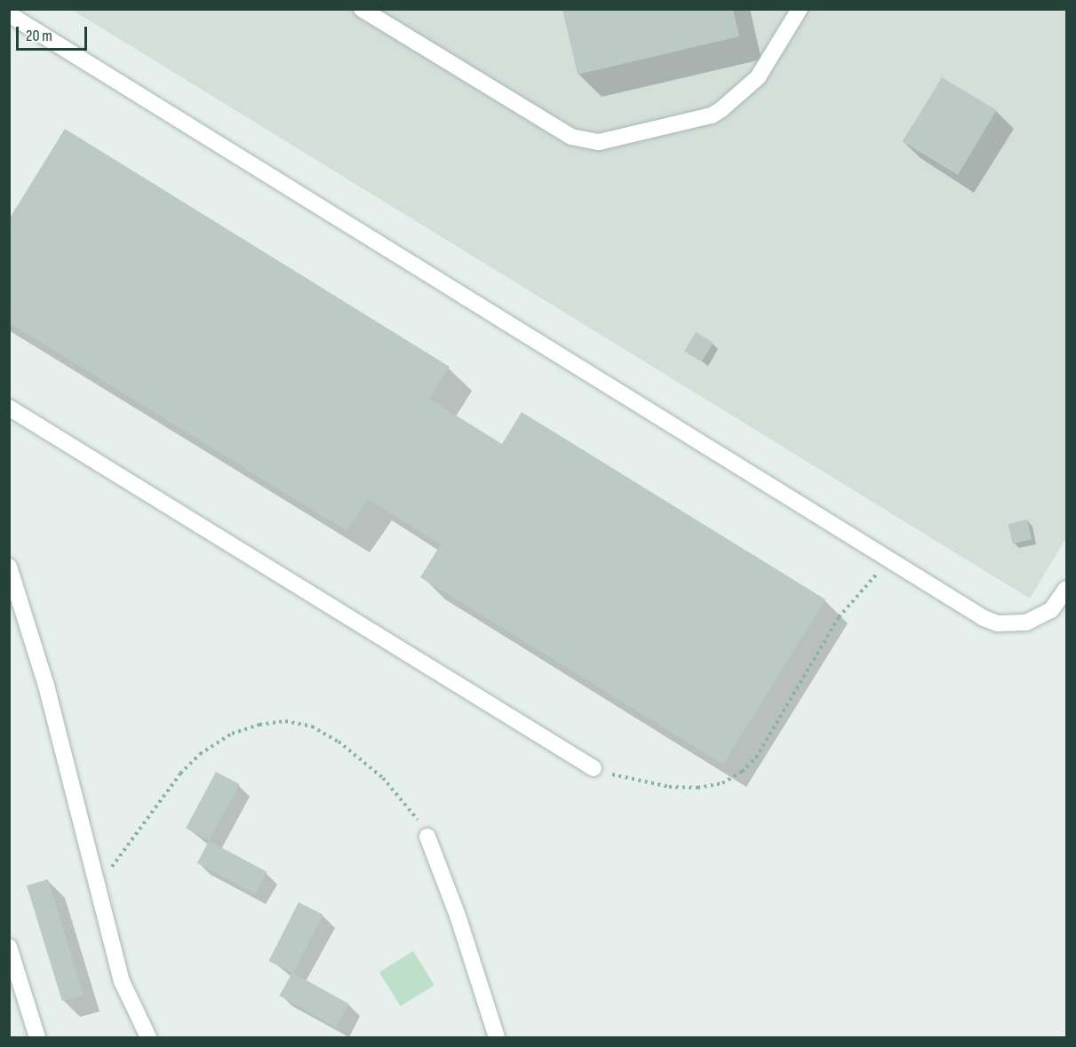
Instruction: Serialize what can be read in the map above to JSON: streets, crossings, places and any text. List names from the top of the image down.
{
  "scale_bar": "20 m"
}
